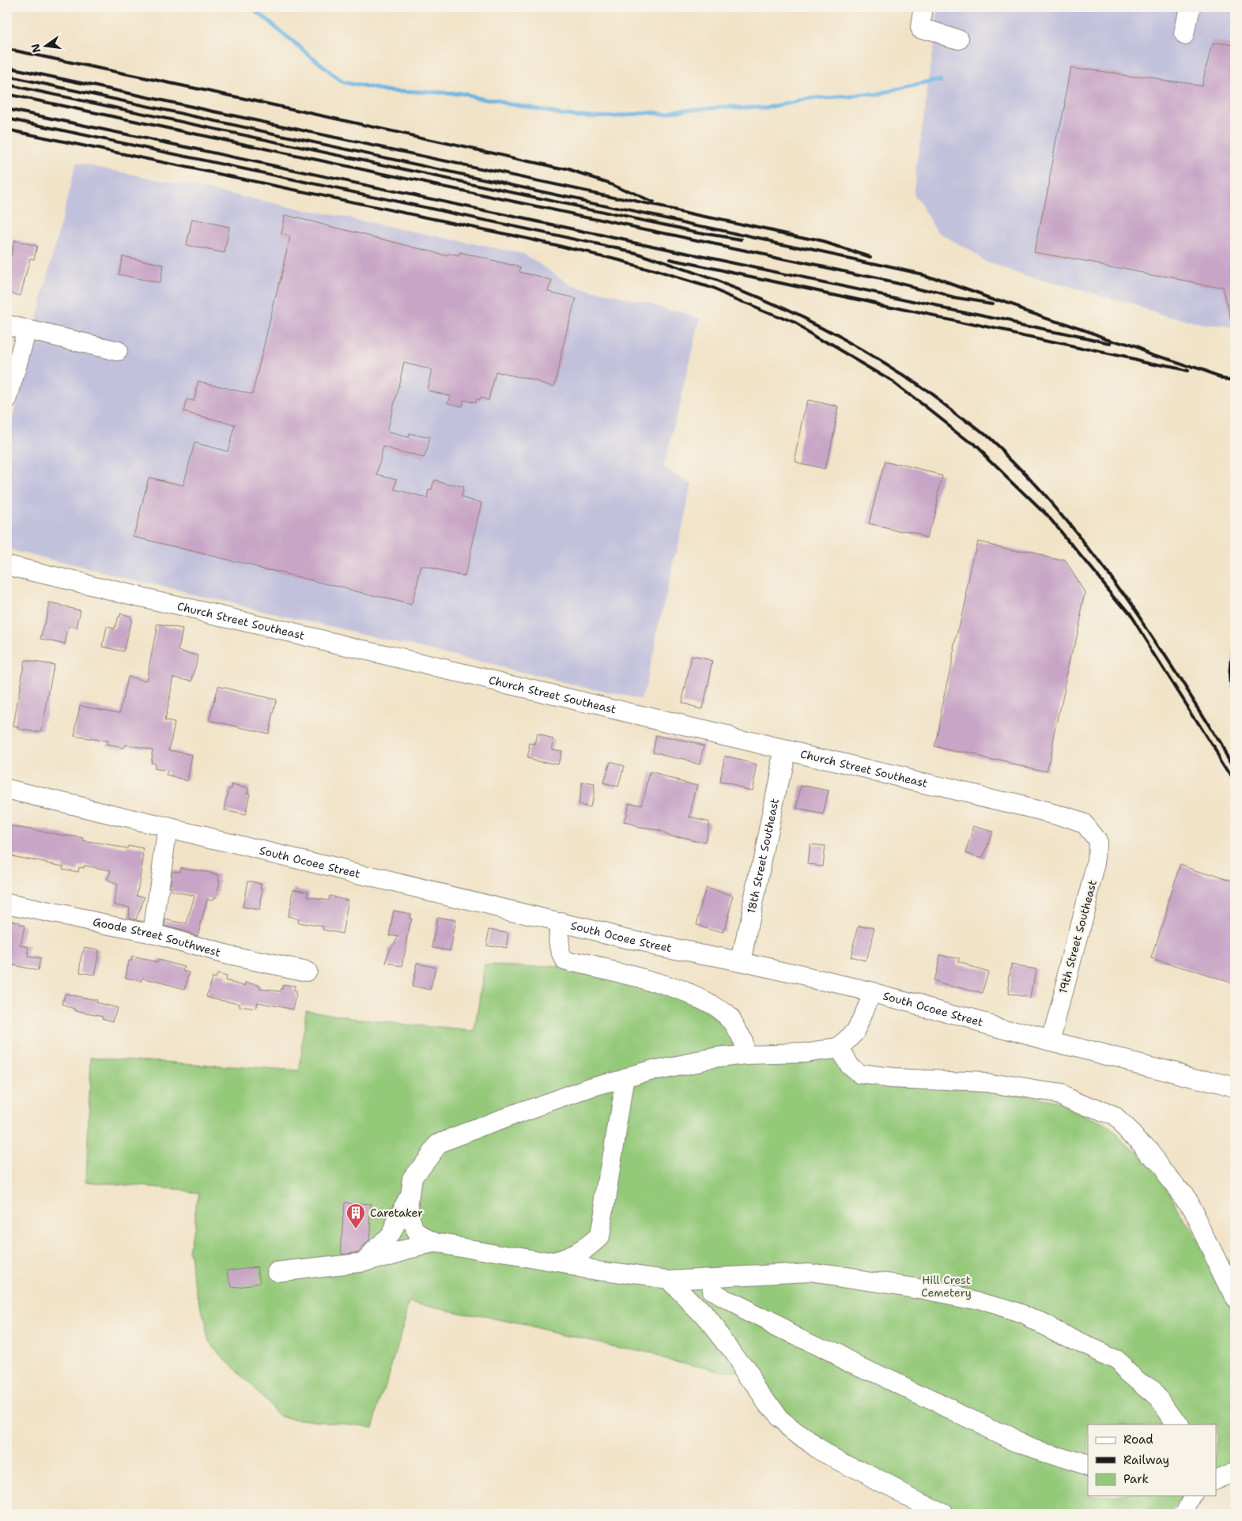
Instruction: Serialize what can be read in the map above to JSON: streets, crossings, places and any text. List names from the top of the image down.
{
  "streets": {
    "street": [
      "Church Street Southeast",
      "18th Street Southeast",
      "South Ocoee Street",
      "19th Street Southeast",
      "Goode Street Southwest"
    ]
  },
  "crossings": [
    ["Church Street Southeast", "18th Street Southeast"],
    ["Church Street Southeast", "19th Street Southeast"],
    ["18th Street Southeast", "South Ocoee Street"],
    ["South Ocoee Street", "19th Street Southeast"]
  ],
  "parks": ["Hill Crest Cemetery"],
  "places": {
    "building": ["Caretaker"]
  },
  "legend": ["Road", "Railway", "Park"],
  "north": "left"
}
